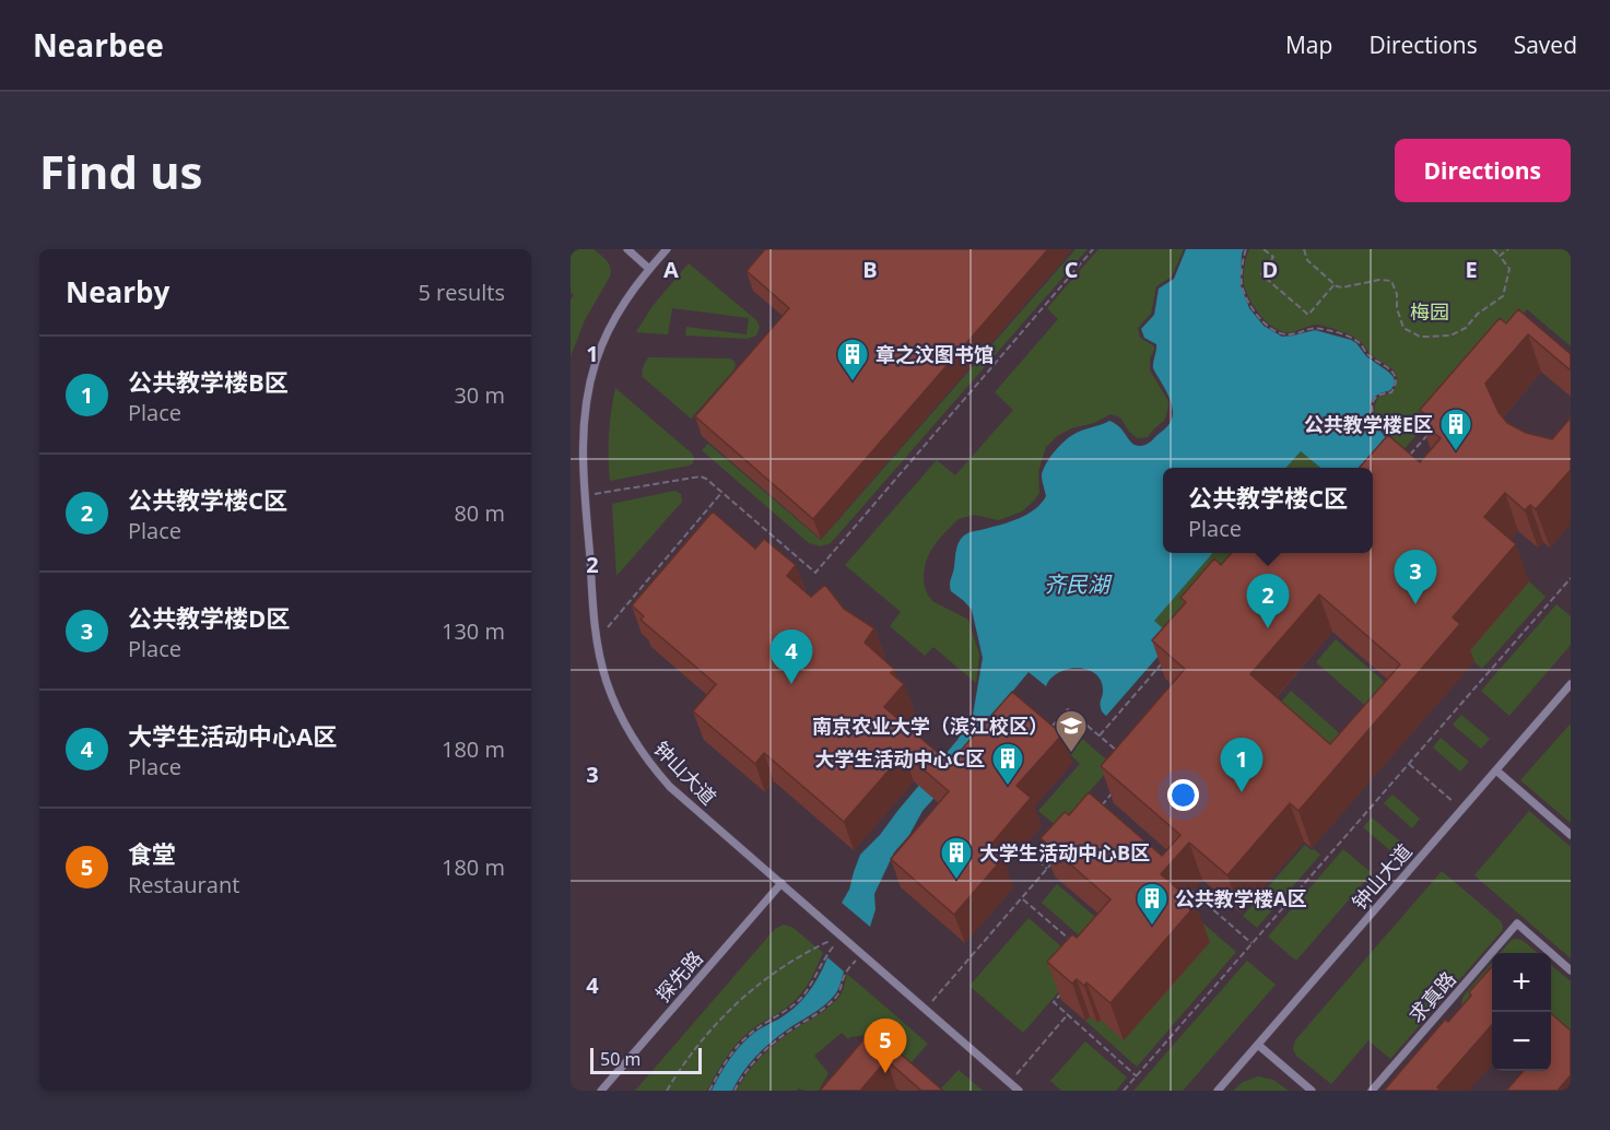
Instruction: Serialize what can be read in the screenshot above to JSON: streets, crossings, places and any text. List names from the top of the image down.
{
  "streets": {
    "lane": ["钟山大道", "探先路", "求真路"]
  },
  "crossings": [
    ["钟山大道", "探先路"]
  ],
  "water": ["齐民湖"],
  "parks": ["梅园"],
  "places": {
    "building": [
      "章之汶图书馆",
      "公共教学楼E区",
      "大学生活动中心C区",
      "大学生活动中心B区",
      "公共教学楼A区"
    ],
    "school or university": ["南京农业大学（滨江校区）"]
  },
  "scale_bar": "50 m",
  "page": {
    "header": "Nearbee",
    "nav": ["Map", "Directions", "Saved"],
    "buttons": "Directions",
    "title": "Find us",
    "heading": ["Nearby", "5 results"],
    "list": [
      {
        "mark": "1",
        "name": "公共教学楼B区",
        "note": "Place",
        "value": "30 m"
      },
      {
        "mark": "2",
        "name": "公共教学楼C区",
        "note": "Place",
        "value": "80 m"
      },
      {
        "mark": "3",
        "name": "公共教学楼D区",
        "note": "Place",
        "value": "130 m"
      },
      {
        "mark": "4",
        "name": "大学生活动中心A区",
        "note": "Place",
        "value": "180 m"
      },
      {
        "mark": "5",
        "name": "食堂",
        "note": "Restaurant",
        "value": "180 m"
      }
    ],
    "popup": ["公共教学楼C区", "Place"],
    "pins": [
      "3",
      "2",
      "4",
      "1",
      "5"
    ],
    "map_buttons": ["+", "−"],
    "scale": "50 m"
  },
  "grid": {
    "columns": [
      "A",
      "B",
      "C",
      "D",
      "E"
    ],
    "rows": [
      "1",
      "2",
      "3",
      "4"
    ]
  }
}
